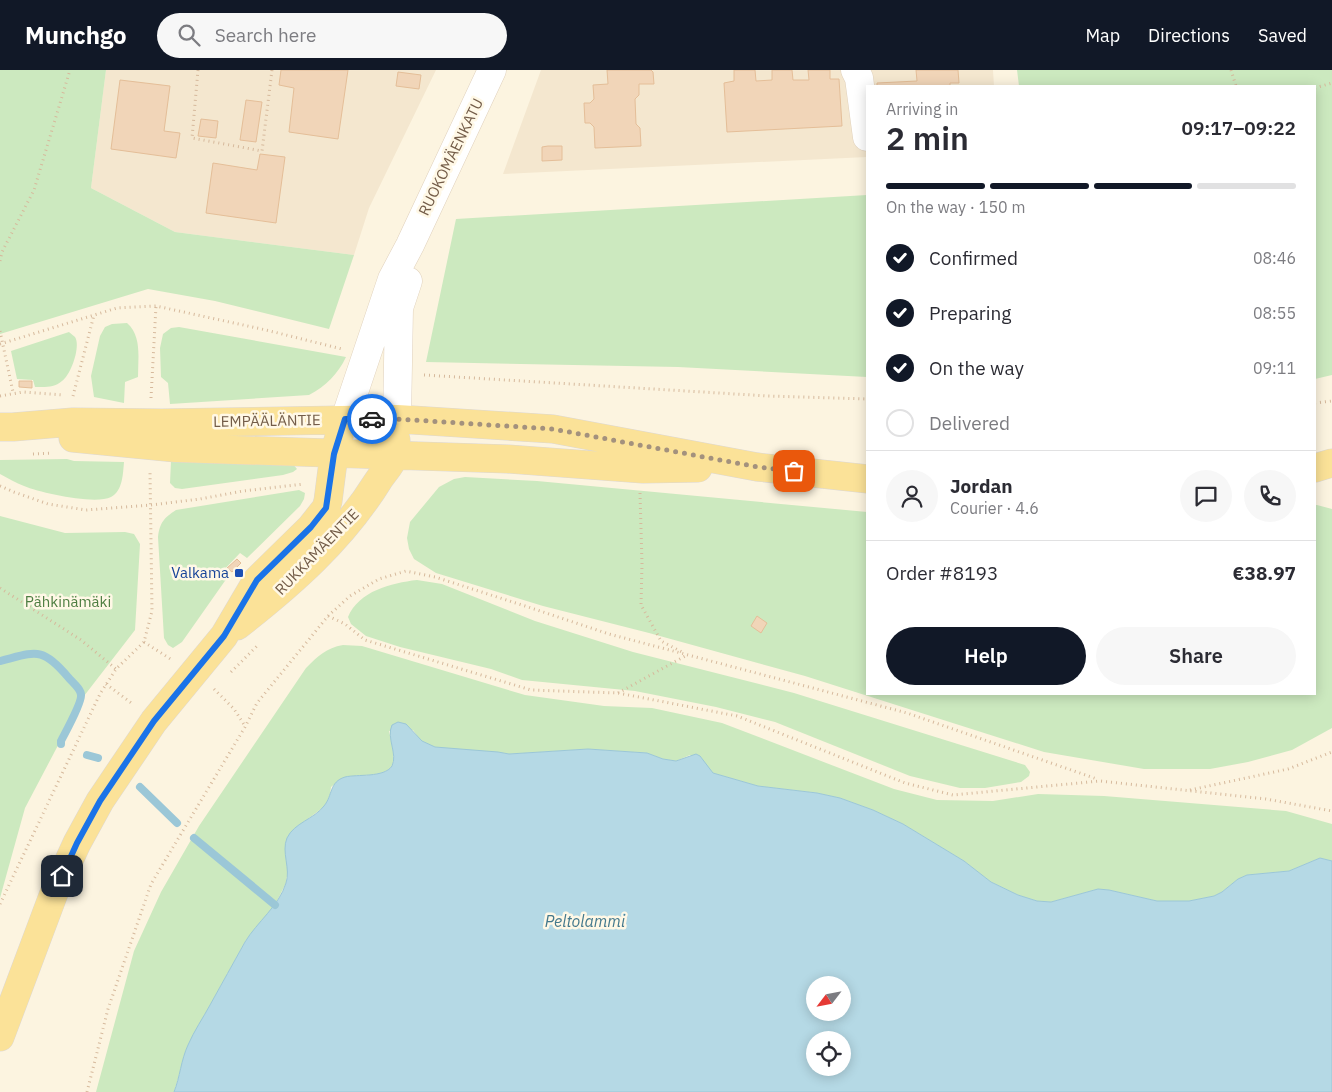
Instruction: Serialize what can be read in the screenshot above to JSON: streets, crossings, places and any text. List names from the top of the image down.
{
  "streets": {
    "main road": ["RUOKOMÄENKATU", "LEMPÄÄLÄNTIE", "RUKKAMÄENTIE"]
  },
  "crossings": [
    ["RUOKOMÄENKATU", "LEMPÄÄLÄNTIE"],
    ["RUOKOMÄENKATU", "RUKKAMÄENTIE"],
    ["LEMPÄÄLÄNTIE", "RUKKAMÄENTIE"]
  ],
  "water": ["Peltolammi"],
  "parks": ["Pähkinämäki"],
  "places": {
    "transit": ["Valkama"]
  },
  "north": "bottom left",
  "page": {
    "header": "Munchgo",
    "search": "Search here",
    "nav": ["Map", "Directions", "Saved"],
    "heading": ["2 min", "Arriving in", "09:17–09:22"],
    "panel": [
      "Jordan",
      "Courier · 4.6",
      "Order #8193",
      "€38.97"
    ],
    "bar": "On the way · 150 m",
    "list": [
      ["Confirmed", "08:46"],
      ["Preparing", "08:55"],
      ["On the way", "09:11"],
      "Delivered"
    ],
    "buttons": ["Help", "Share"]
  }
}
